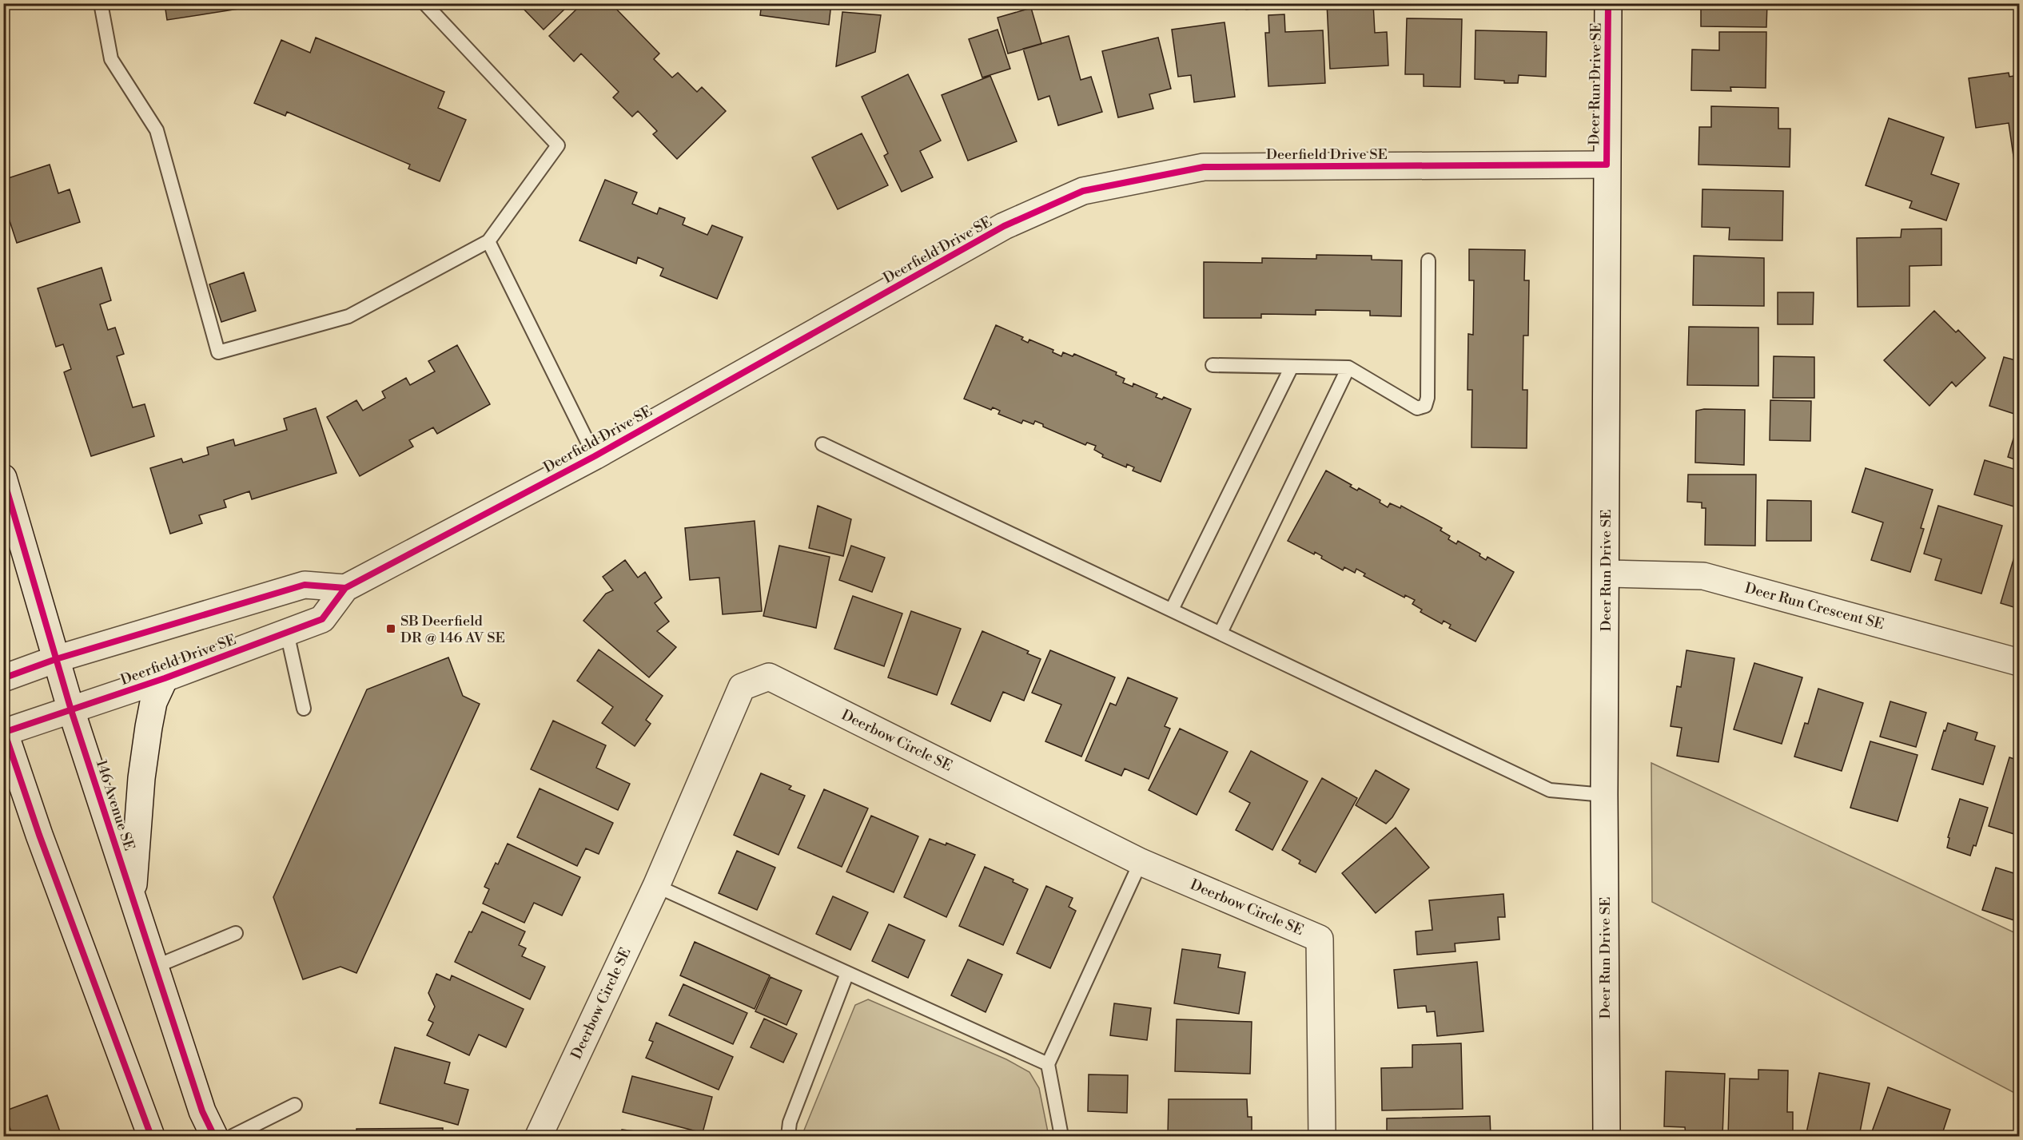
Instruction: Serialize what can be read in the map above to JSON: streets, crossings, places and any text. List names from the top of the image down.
{
  "streets": {
    "street": [
      "Deer Run Drive SE",
      "Deerfield Drive SE",
      "Deer Run Crescent SE",
      "Deerbow Circle SE",
      "146 Avenue SE"
    ]
  },
  "crossings": [
    ["Deer Run Drive SE", "Deerfield Drive SE"],
    ["Deer Run Drive SE", "Deer Run Crescent SE"],
    ["Deerfield Drive SE", "146 Avenue SE"]
  ],
  "places": {
    "transit": ["SB Deerfield DR @ 146 AV SE"]
  }
}
